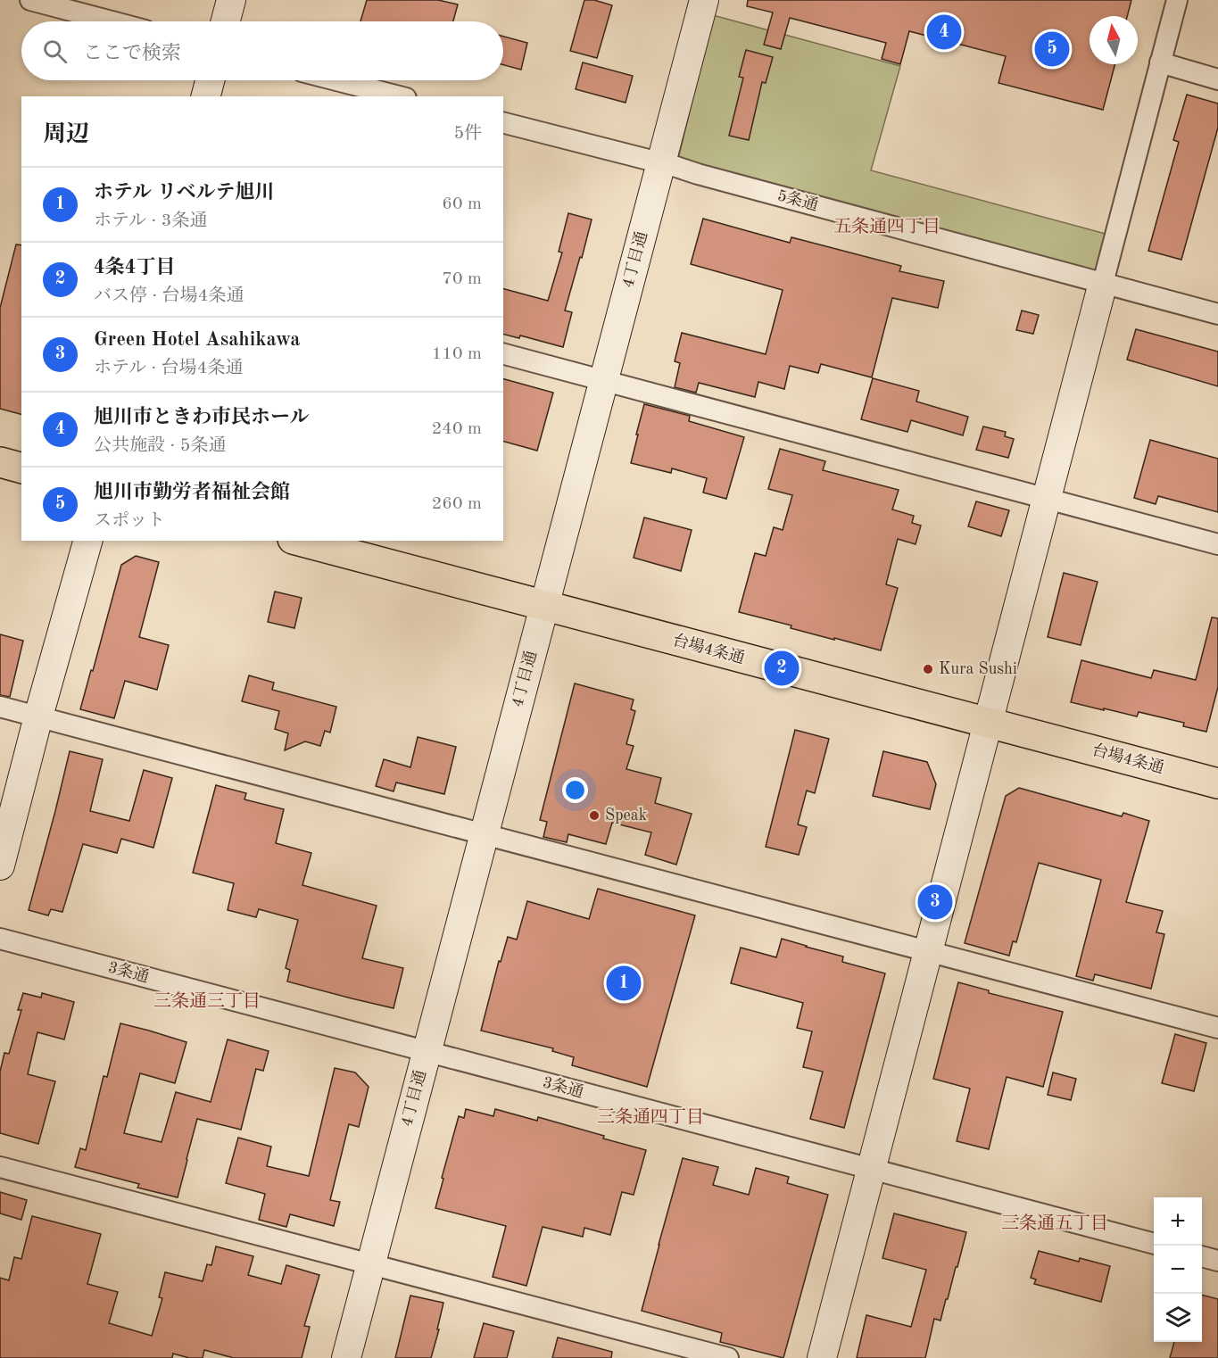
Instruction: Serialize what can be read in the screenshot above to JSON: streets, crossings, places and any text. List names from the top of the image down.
{
  "streets": {
    "highway": ["台場4条通"],
    "street": ["5条通", "4丁目通", "3条通"]
  },
  "crossings": [
    ["5条通", "4丁目通"],
    ["4丁目通", "台場4条通"],
    ["4丁目通", "3条通"]
  ],
  "districts": [
    "五条通四丁目",
    "三条通三丁目",
    "三条通四丁目",
    "三条通五丁目"
  ],
  "places": ["Kura Sushi", "Speak"],
  "north": "top",
  "page": {
    "pins": [
      "4",
      "5",
      "2",
      "3",
      "1"
    ],
    "search": "ここで検索",
    "heading": ["周辺", "5件"],
    "list": [
      {
        "mark": "1",
        "name": "ホテル リベルテ旭川",
        "note": "ホテル · 3条通",
        "value": "60 m"
      },
      {
        "mark": "2",
        "name": "4条4丁目",
        "note": "バス停 · 台場4条通",
        "value": "70 m"
      },
      {
        "mark": "3",
        "name": "Green Hotel Asahikawa",
        "note": "ホテル · 台場4条通",
        "value": "110 m"
      },
      {
        "mark": "4",
        "name": "旭川市ときわ市民ホール",
        "note": "公共施設 · 5条通",
        "value": "240 m"
      },
      {
        "mark": "5",
        "name": "旭川市勤労者福祉会館",
        "note": "スポット",
        "value": "260 m"
      }
    ],
    "map_buttons": ["+", "−"]
  }
}
